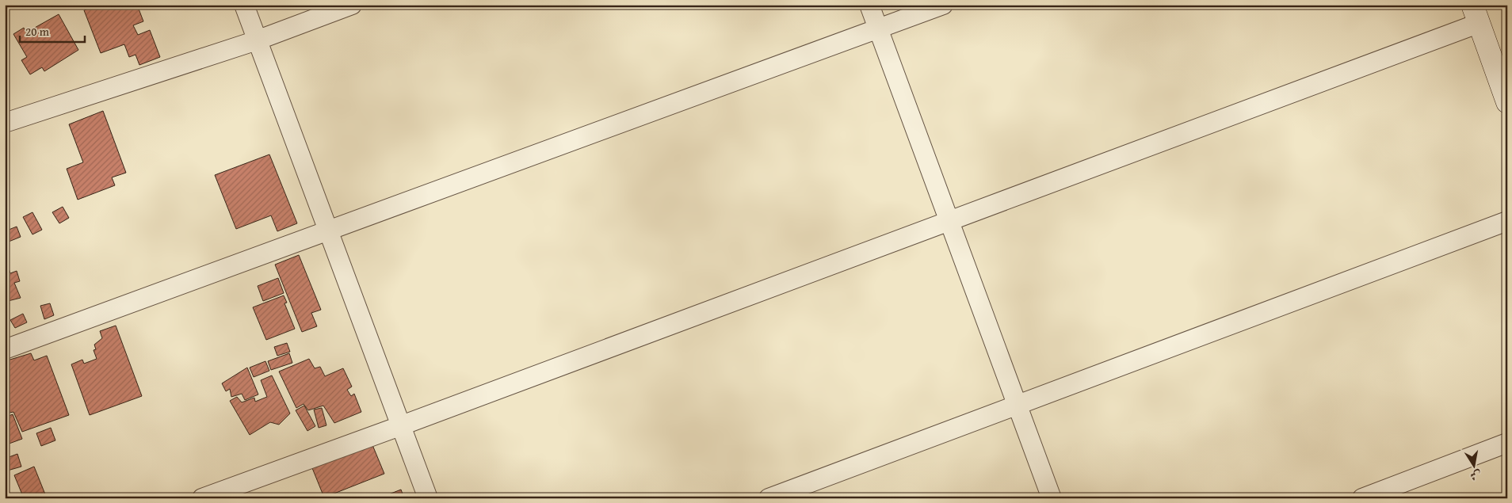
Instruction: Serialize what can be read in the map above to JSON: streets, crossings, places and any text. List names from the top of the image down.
{
  "scale_bar": "20 m",
  "north": "bottom"
}
